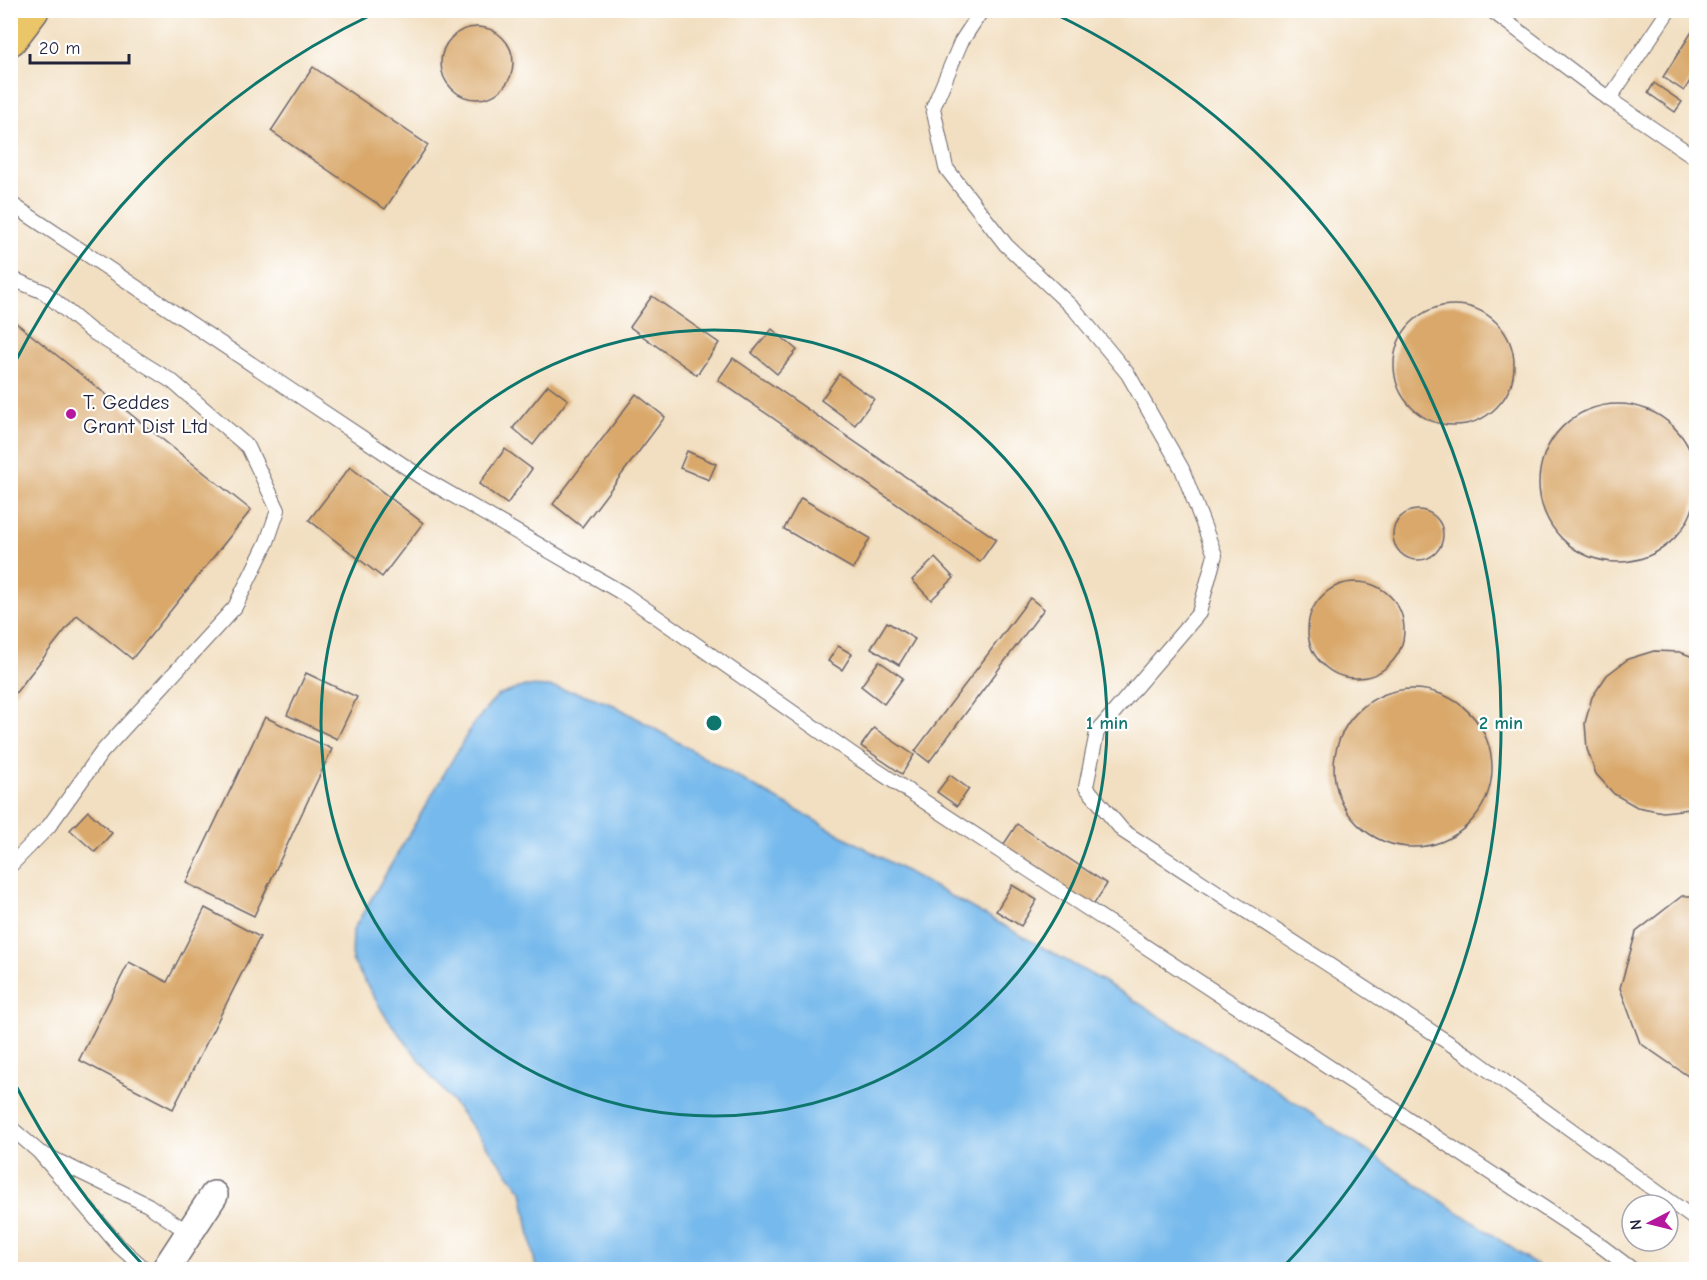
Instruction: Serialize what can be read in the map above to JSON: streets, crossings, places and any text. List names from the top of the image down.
{
  "places": ["T. Geddes Grant Dist Ltd"],
  "scale_bar": "20 m",
  "north": "left",
  "rings": ["1 min", "2 min"]
}
